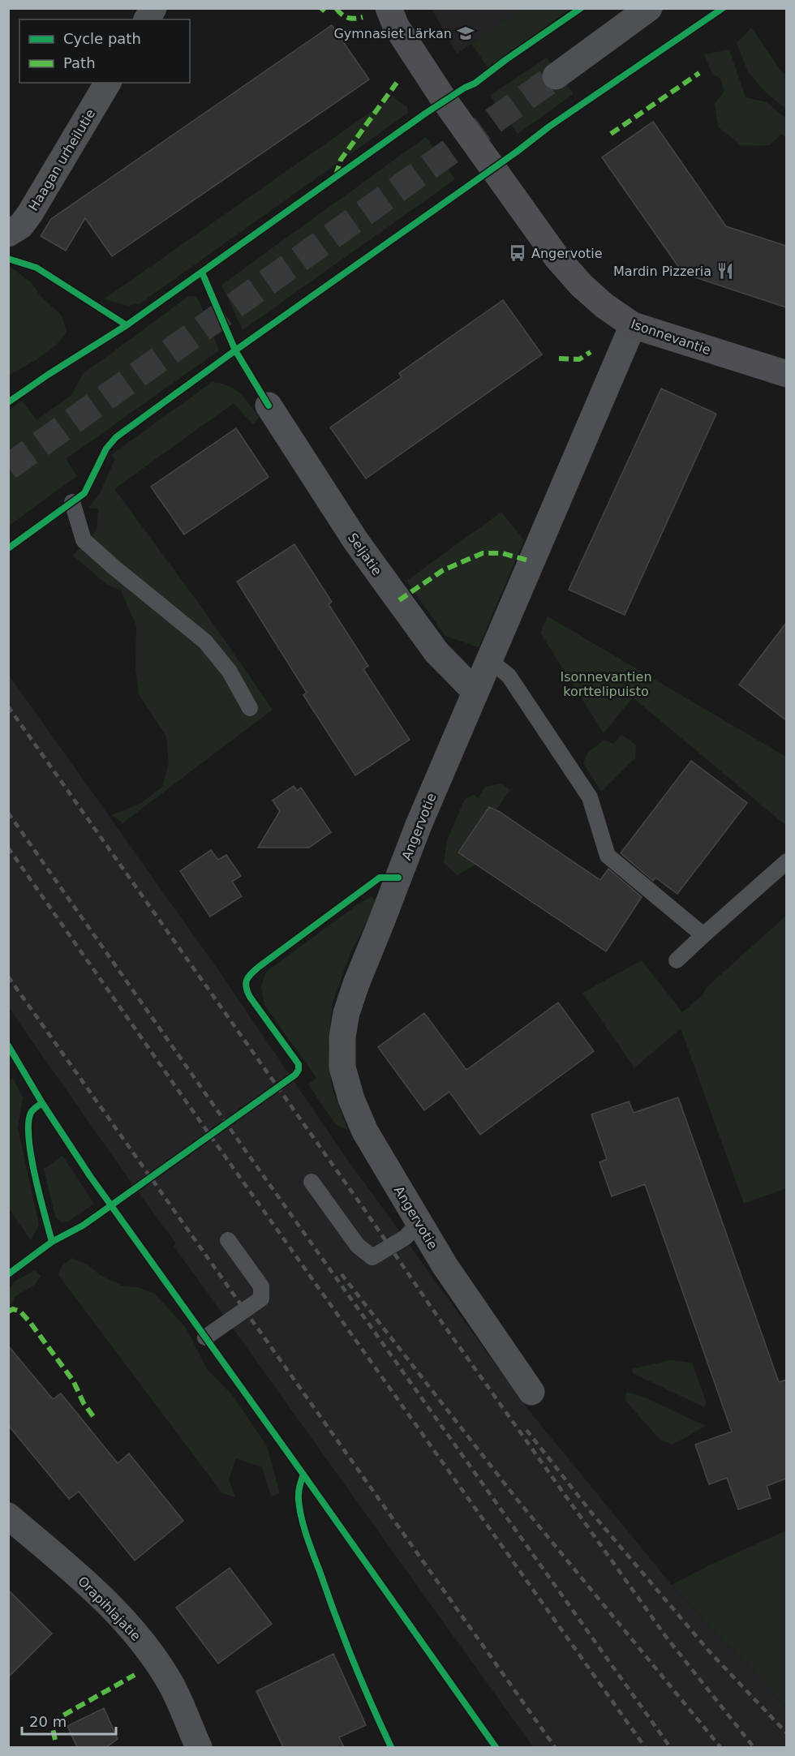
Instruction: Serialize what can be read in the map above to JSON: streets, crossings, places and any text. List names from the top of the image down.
{
  "streets": {
    "street": [
      "Haagan urheilutie",
      "Isonnevantie",
      "Seljatie",
      "Angervotie",
      "Orapihlajatie"
    ]
  },
  "crossings": [
    ["Isonnevantie", "Angervotie"],
    ["Seljatie", "Angervotie"]
  ],
  "parks": ["Isonnevantien korttelipuisto"],
  "places": {
    "school or university": ["Gymnasiet Lärkan"],
    "bus stop": ["Angervotie"],
    "restaurant": ["Mardin Pizzeria"]
  },
  "legend": ["Cycle path", "Path"],
  "scale_bar": "20 m"
}
